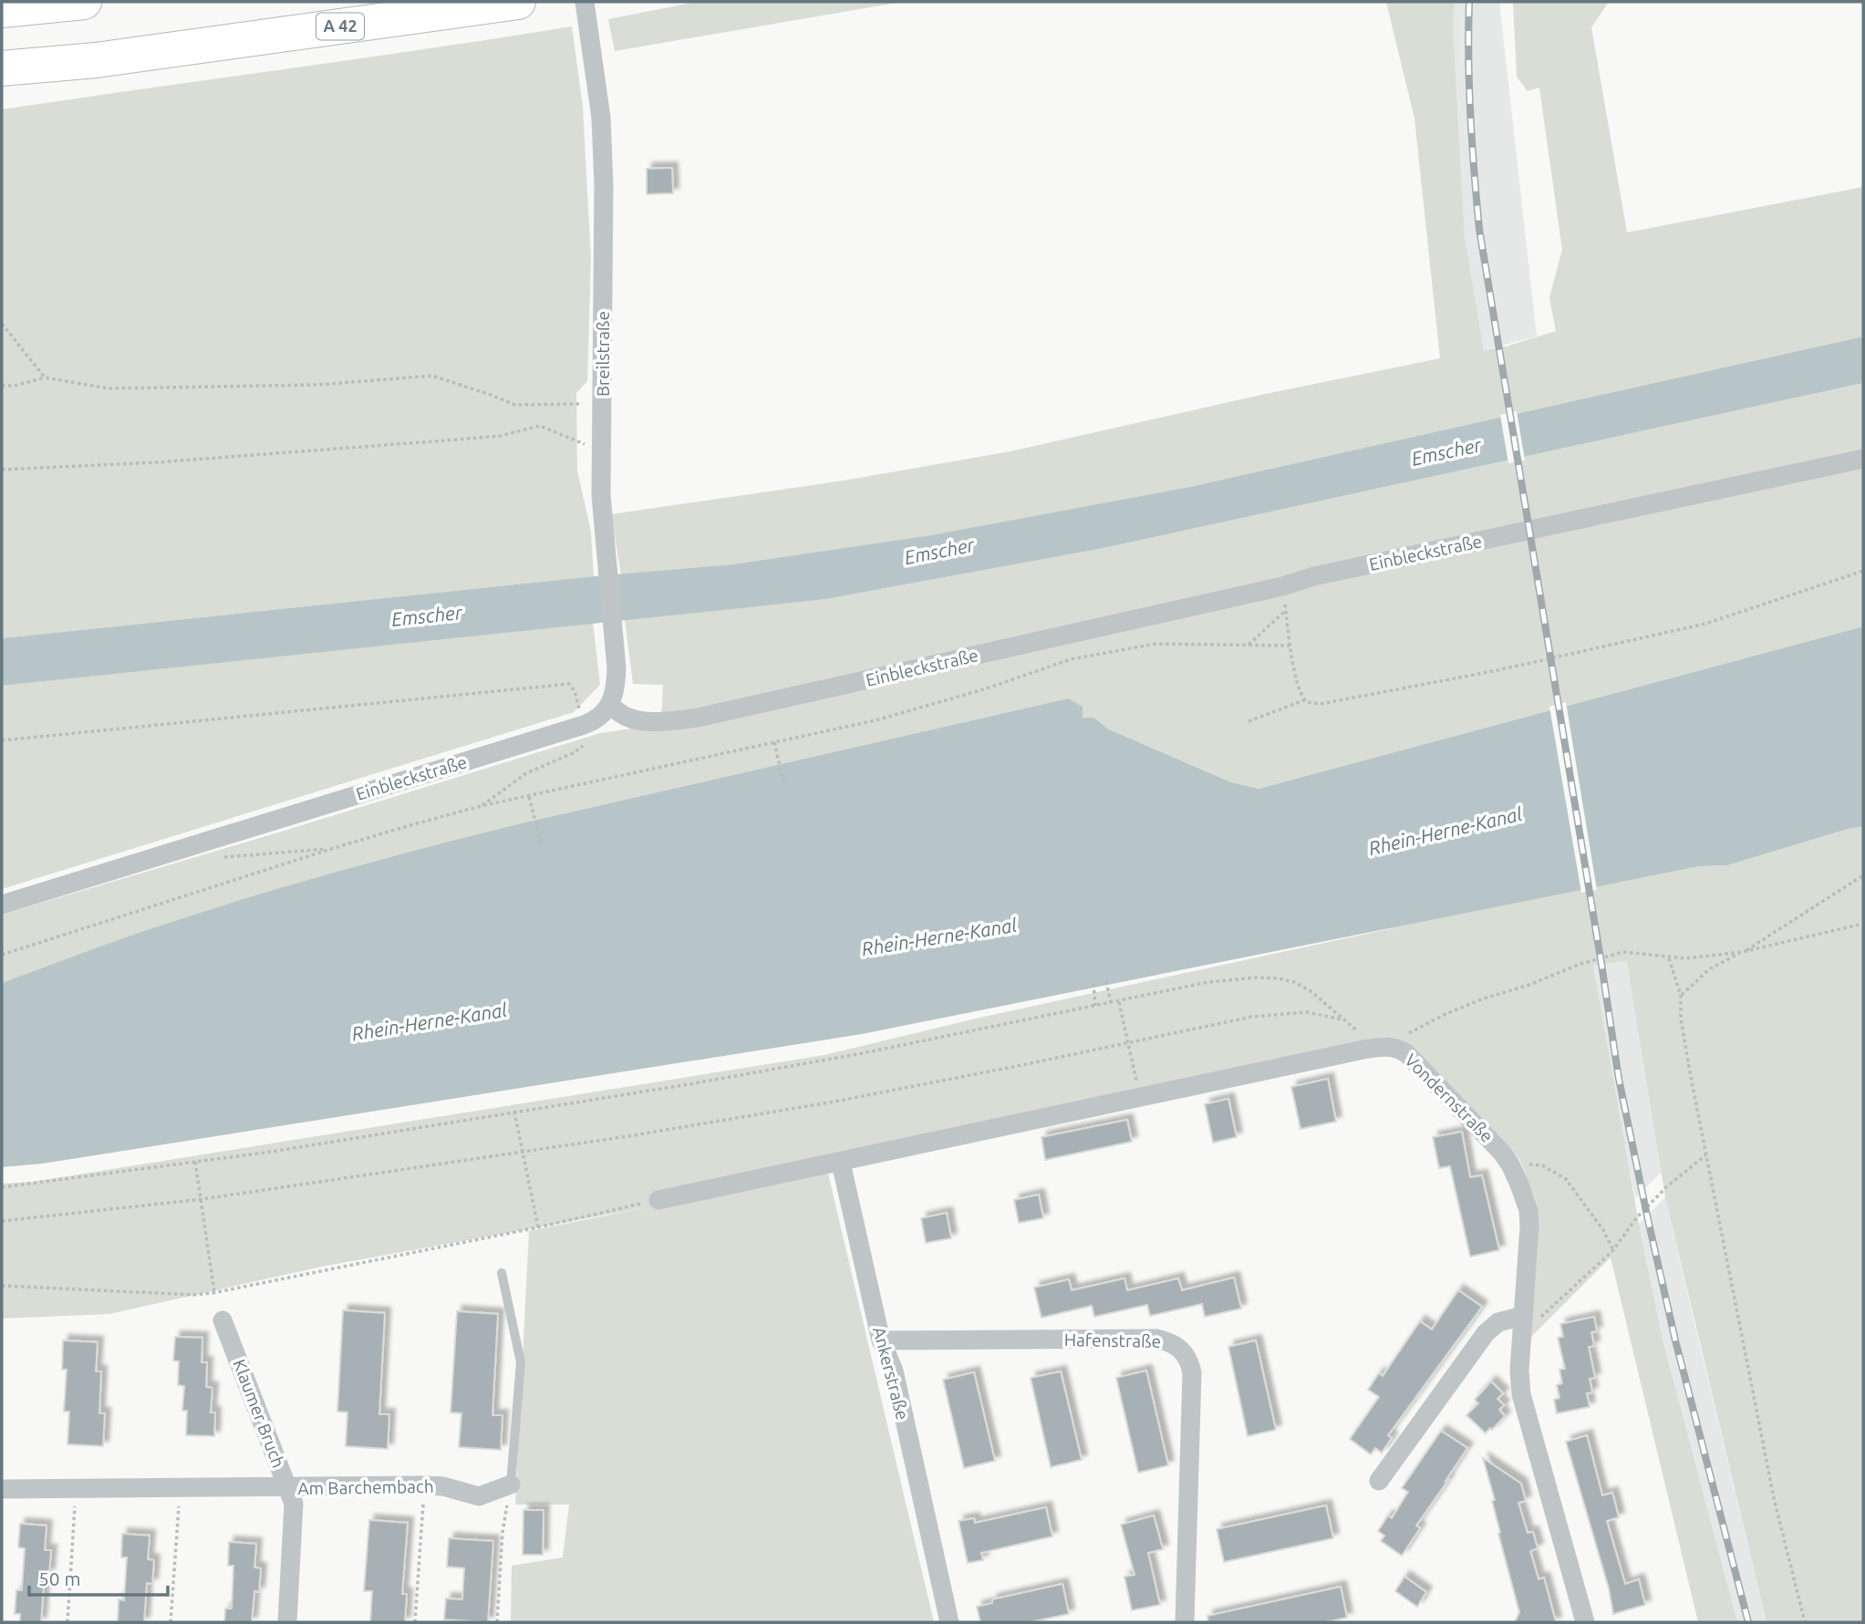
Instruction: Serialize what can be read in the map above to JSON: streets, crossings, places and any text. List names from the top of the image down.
{
  "streets": {
    "highway": ["A 42"],
    "street": [
      "Breilstraße",
      "Einbleckstraße",
      "Vondernstraße",
      "Hafenstraße",
      "Ankerstraße",
      "Klaumer Bruch",
      "Am Barchembach"
    ]
  },
  "crossings": [
    ["Breilstraße", "Einbleckstraße"],
    ["Hafenstraße", "Ankerstraße"],
    ["Klaumer Bruch", "Am Barchembach"]
  ],
  "water": ["Emscher", "Rhein-Herne-Kanal"],
  "scale_bar": "50 m"
}
